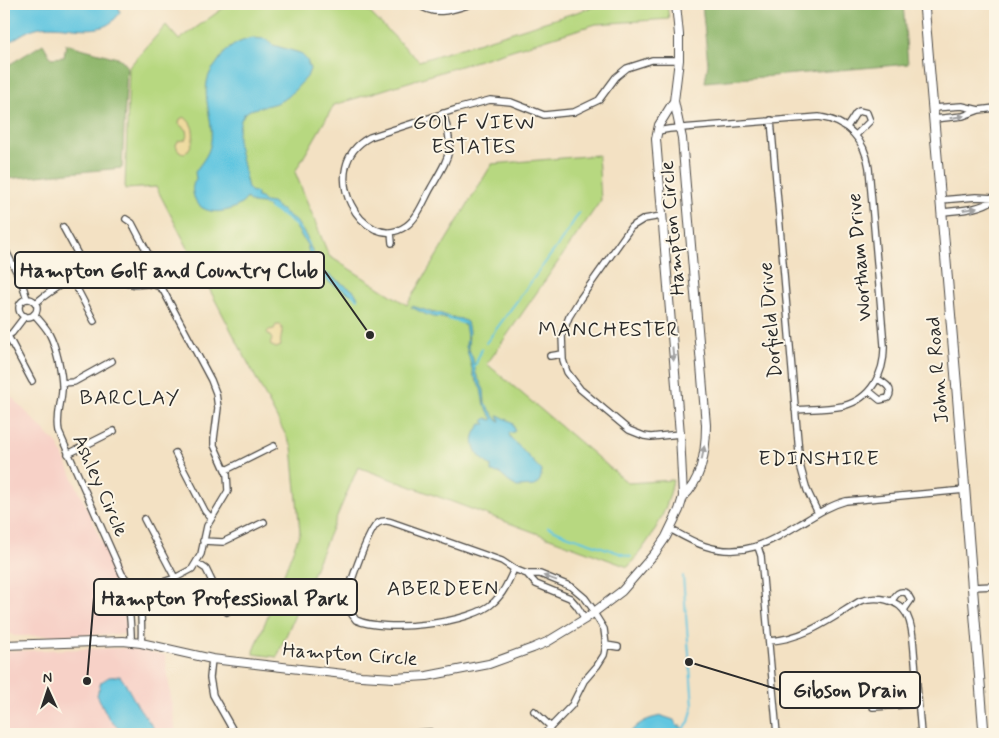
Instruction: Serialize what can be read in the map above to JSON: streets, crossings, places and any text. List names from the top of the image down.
{
  "streets": {
    "main road": ["John R Road"],
    "street": [
      "Hampton Circle",
      "Wortham Drive",
      "Dorfield Drive",
      "Ashley Circle"
    ]
  },
  "crossings": [
    ["Hampton Circle", "Wortham Drive"],
    ["Wortham Drive", "Dorfield Drive"]
  ],
  "districts": [
    "GOLF VIEW ESTATES",
    "MANCHESTER",
    "BARCLAY",
    "EDINSHIRE",
    "ABERDEEN"
  ],
  "places": ["Hampton Golf and Country Club", "Gibson Drain", "Hampton Professional Park"],
  "north": "top"
}
